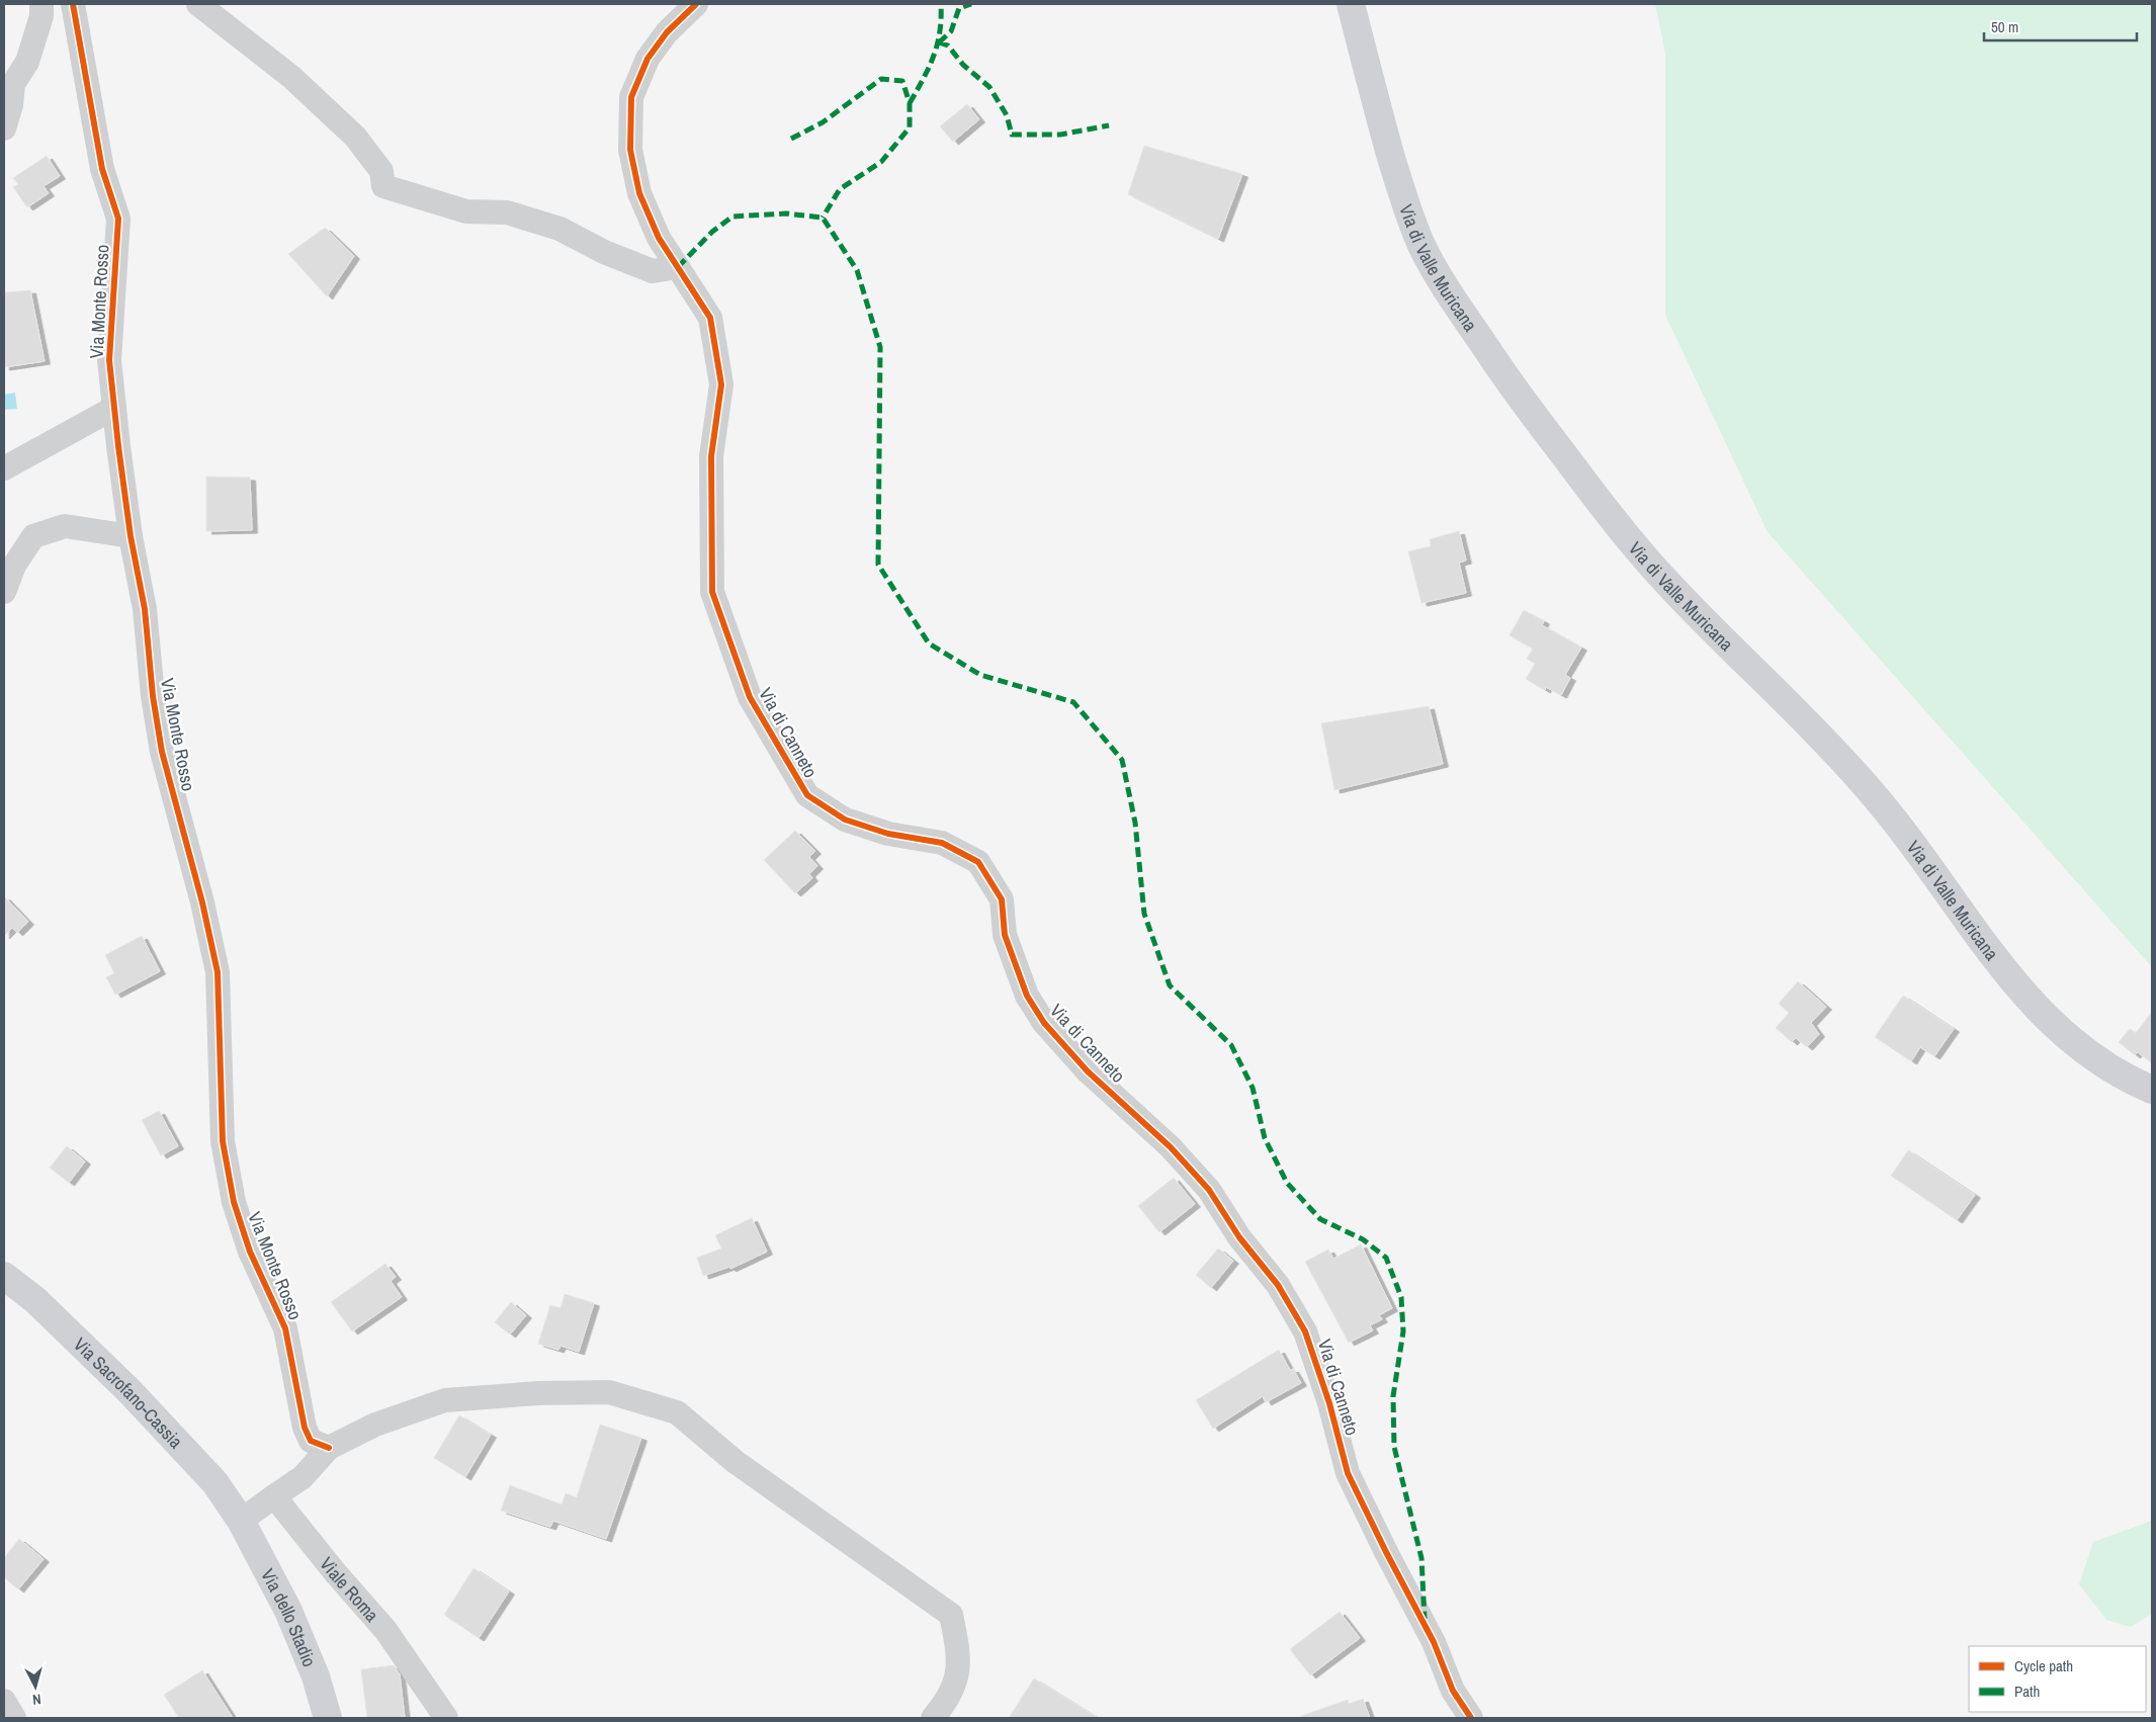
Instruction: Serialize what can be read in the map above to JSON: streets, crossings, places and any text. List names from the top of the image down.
{
  "streets": {
    "street": [
      "Via di Valle Muricana",
      "Via Monte Rosso",
      "Via di Canneto",
      "Via Sacrofano-Cassia",
      "Viale Roma",
      "Via dello Stadio"
    ]
  },
  "crossings": [
    ["Via Sacrofano-Cassia", "Via dello Stadio"]
  ],
  "legend": ["Cycle path", "Path"],
  "scale_bar": "50 m",
  "north": "bottom"
}
